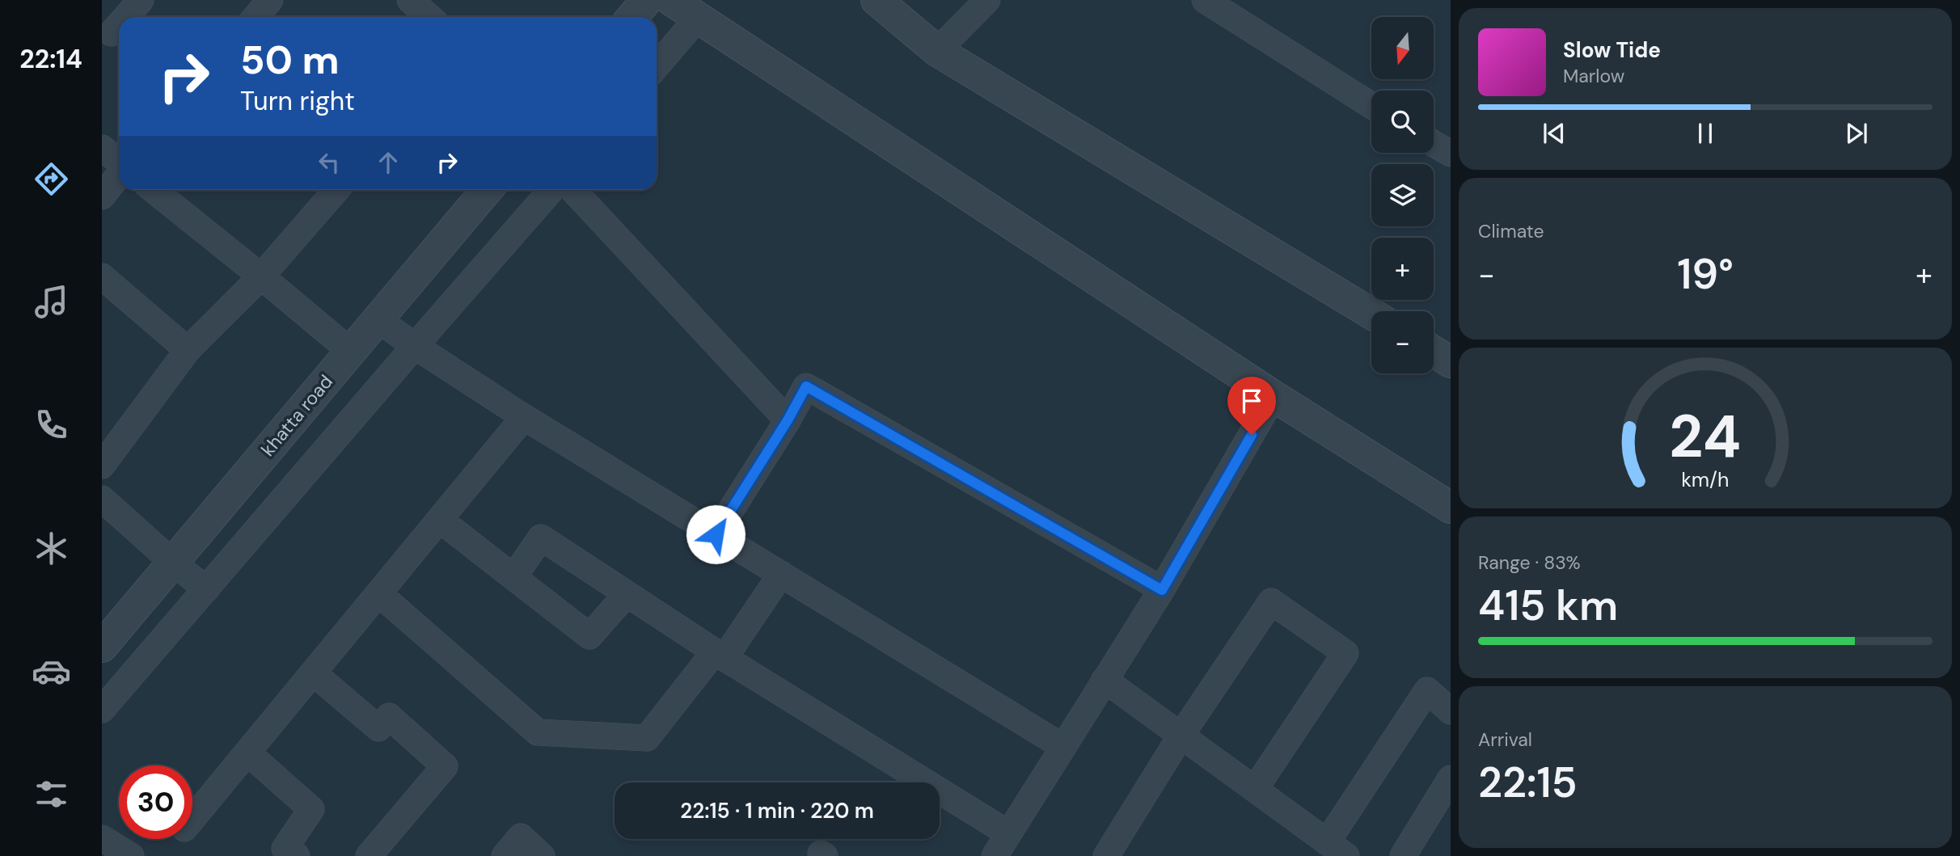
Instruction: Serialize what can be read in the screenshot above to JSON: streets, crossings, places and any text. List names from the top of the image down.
{
  "streets": {
    "street": ["khatta road"]
  },
  "north": "bottom",
  "page": {
    "tabs": "22:14",
    "map_buttons": ["+", "−"],
    "turn": ["50 m", "Turn right"],
    "song": ["Slow Tide", "Marlow"],
    "tile": [
      "Climate",
      ["Range · 83%", "415 km"],
      ["Arrival", "22:15"]
    ],
    "heat": ["−", "19°", "+"],
    "limit": "30",
    "trip": "22:15 · 1 min · 220 m",
    "gauge": ["24", "km/h"]
  }
}
